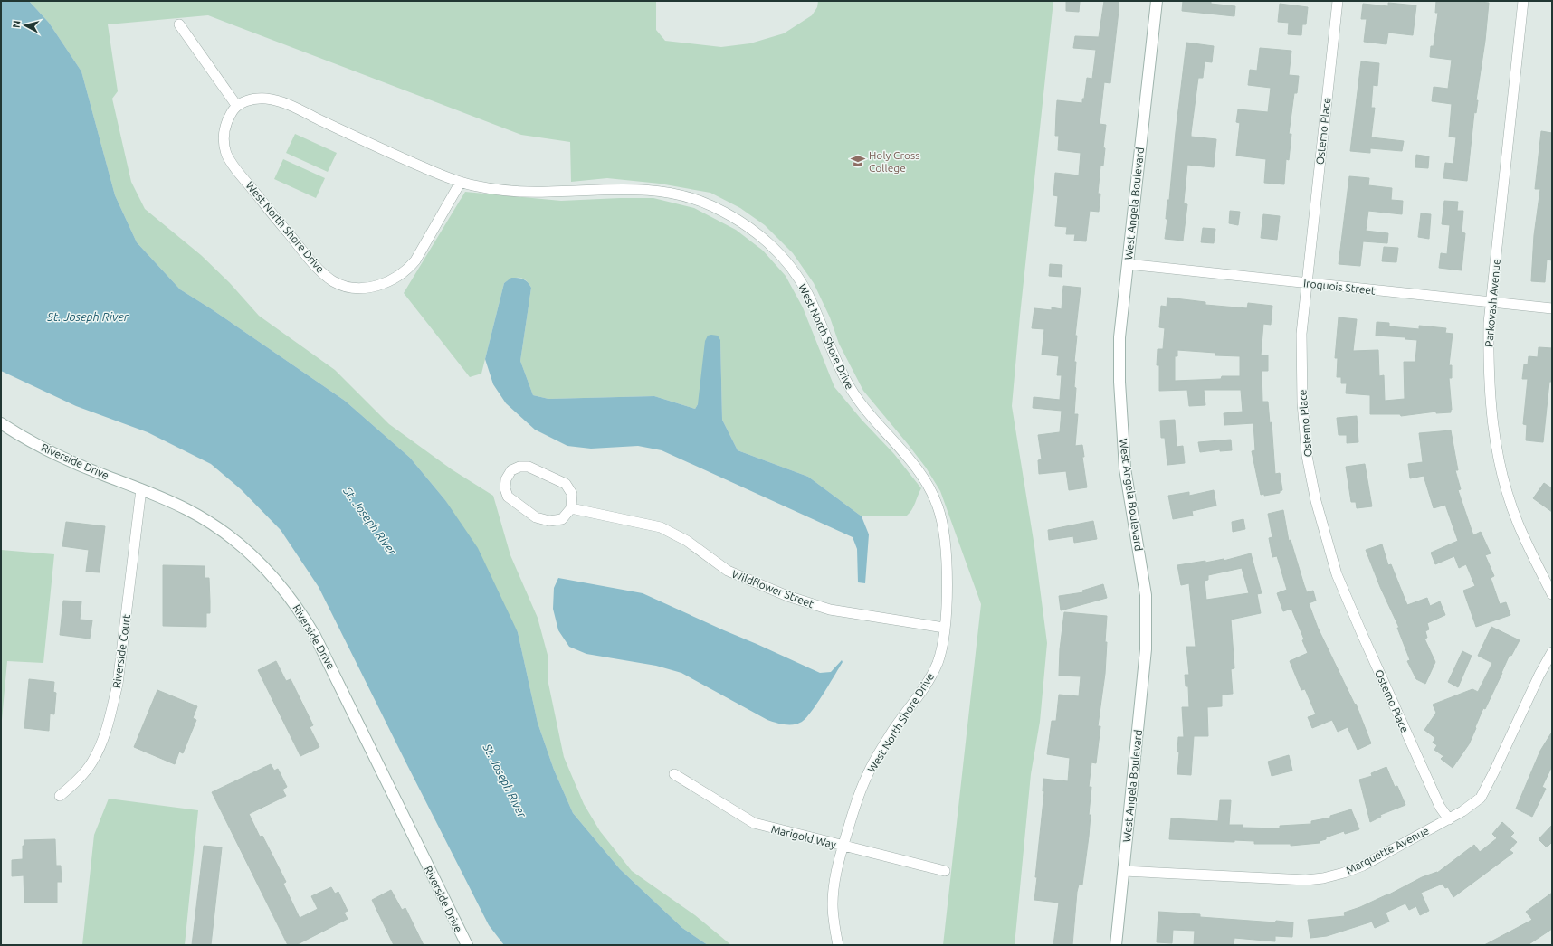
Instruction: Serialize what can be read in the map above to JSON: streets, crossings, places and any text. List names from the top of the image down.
{
  "streets": {
    "street": [
      "Ostemo Place",
      "West Angela Boulevard",
      "West North Shore Drive",
      "Iroquois Street",
      "Parkovash Avenue",
      "Riverside Drive",
      "Wildflower Street",
      "Riverside Court",
      "Marigold Way",
      "Marquette Avenue"
    ]
  },
  "crossings": [
    ["Ostemo Place", "Iroquois Street"],
    ["Ostemo Place", "Marquette Avenue"],
    ["West Angela Boulevard", "Iroquois Street"],
    ["West Angela Boulevard", "Marquette Avenue"],
    ["West North Shore Drive", "Wildflower Street"],
    ["West North Shore Drive", "Marigold Way"],
    ["Iroquois Street", "Parkovash Avenue"],
    ["Riverside Drive", "Riverside Court"]
  ],
  "water": ["St. Joseph River"],
  "places": {
    "school or university": ["Holy Cross College"]
  },
  "north": "left"
}
